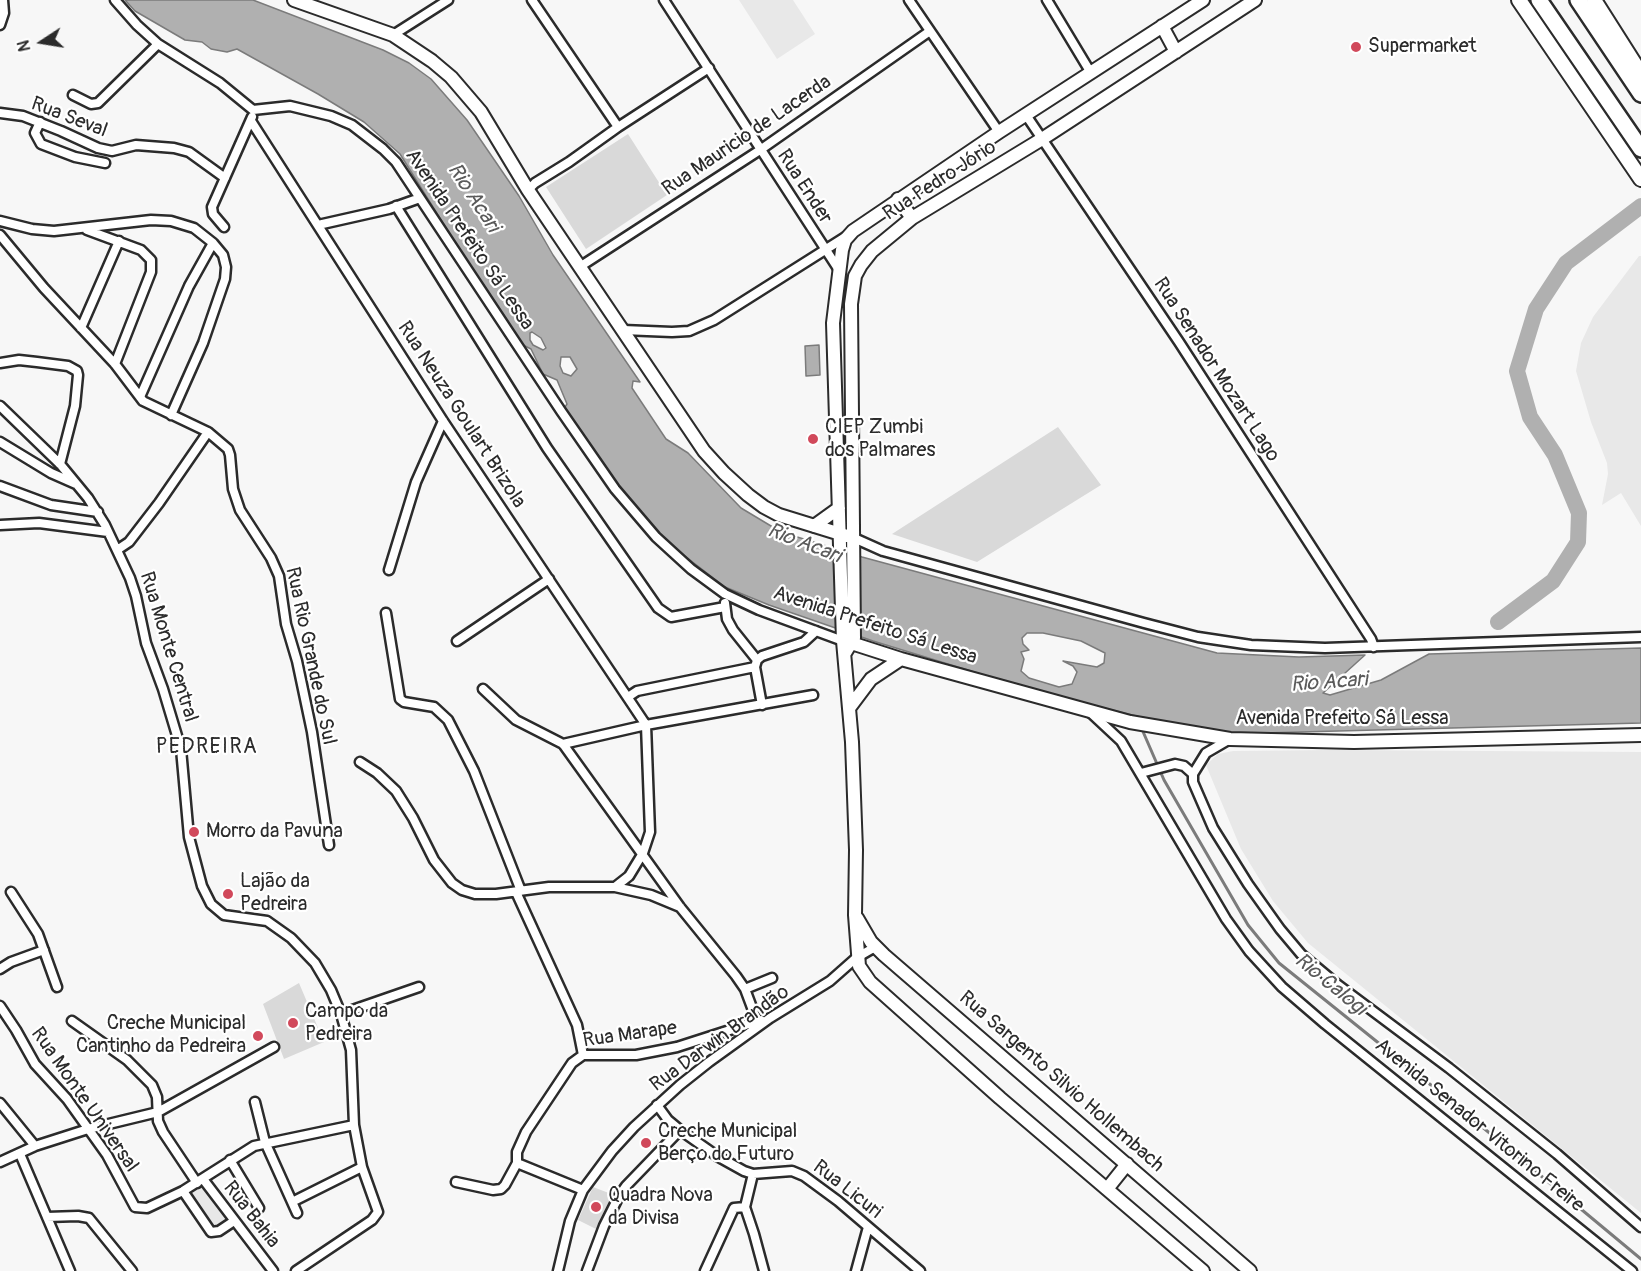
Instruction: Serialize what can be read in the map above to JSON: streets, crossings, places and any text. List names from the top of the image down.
{
  "streets": {
    "main road": ["Rua Pedro Jório", "Avenida Prefeito Sá Lessa", "Rua Sargento Silvio Hollembach"],
    "street": [
      "Rua Seval",
      "Rua Mauricio de Lacerda",
      "Rua Ender",
      "Rua Senador Mozart Lago",
      "Rua Neuza Goulart Brizola",
      "Rua Monte Central",
      "Rua Rio Grande do Sul",
      "Rua Marape",
      "Rua Darwin Brandão",
      "Rua Monte Universal",
      "Avenida Senador Vitorino Freire",
      "Rua Licuri",
      "Rua Bahia"
    ]
  },
  "crossings": [
    ["Rua Mauricio de Lacerda", "Rua Ender"],
    ["Rua Pedro Jório", "Rua Ender"],
    ["Rua Pedro Jório", "Rua Senador Mozart Lago"],
    ["Avenida Prefeito Sá Lessa", "Avenida Senador Vitorino Freire"],
    ["Rua Marape", "Rua Darwin Brandão"],
    ["Rua Darwin Brandão", "Rua Sargento Silvio Hollembach"]
  ],
  "districts": ["PEDREIRA"],
  "water": ["Rio Acari", "Rio Calogi"],
  "places": [
    "Supermarket",
    "CIEP Zumbi dos Palmares",
    "Morro da Pavuna",
    "Lajão da Pedreira",
    "Campo da Pedreira",
    "Creche Municipal Cantinho da Pedreira",
    "Creche Municipal Berço do Futuro",
    "Quadra Nova da Divisa"
  ],
  "north": "left"
}
